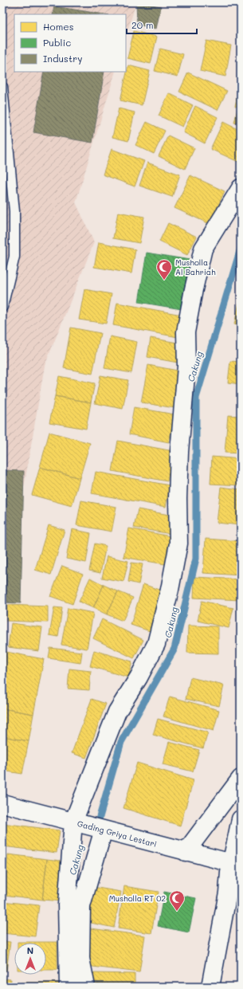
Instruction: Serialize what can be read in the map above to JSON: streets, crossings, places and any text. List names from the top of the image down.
{
  "streets": {
    "street": ["Gading Griya Lestari"]
  },
  "water": ["Cakung"],
  "places": {
    "mosque": ["Musholla Al Bahriah", "Musholla RT 02"]
  },
  "legend": ["Homes", "Public", "Industry"],
  "scale_bar": "20 m",
  "north": "top"
}
